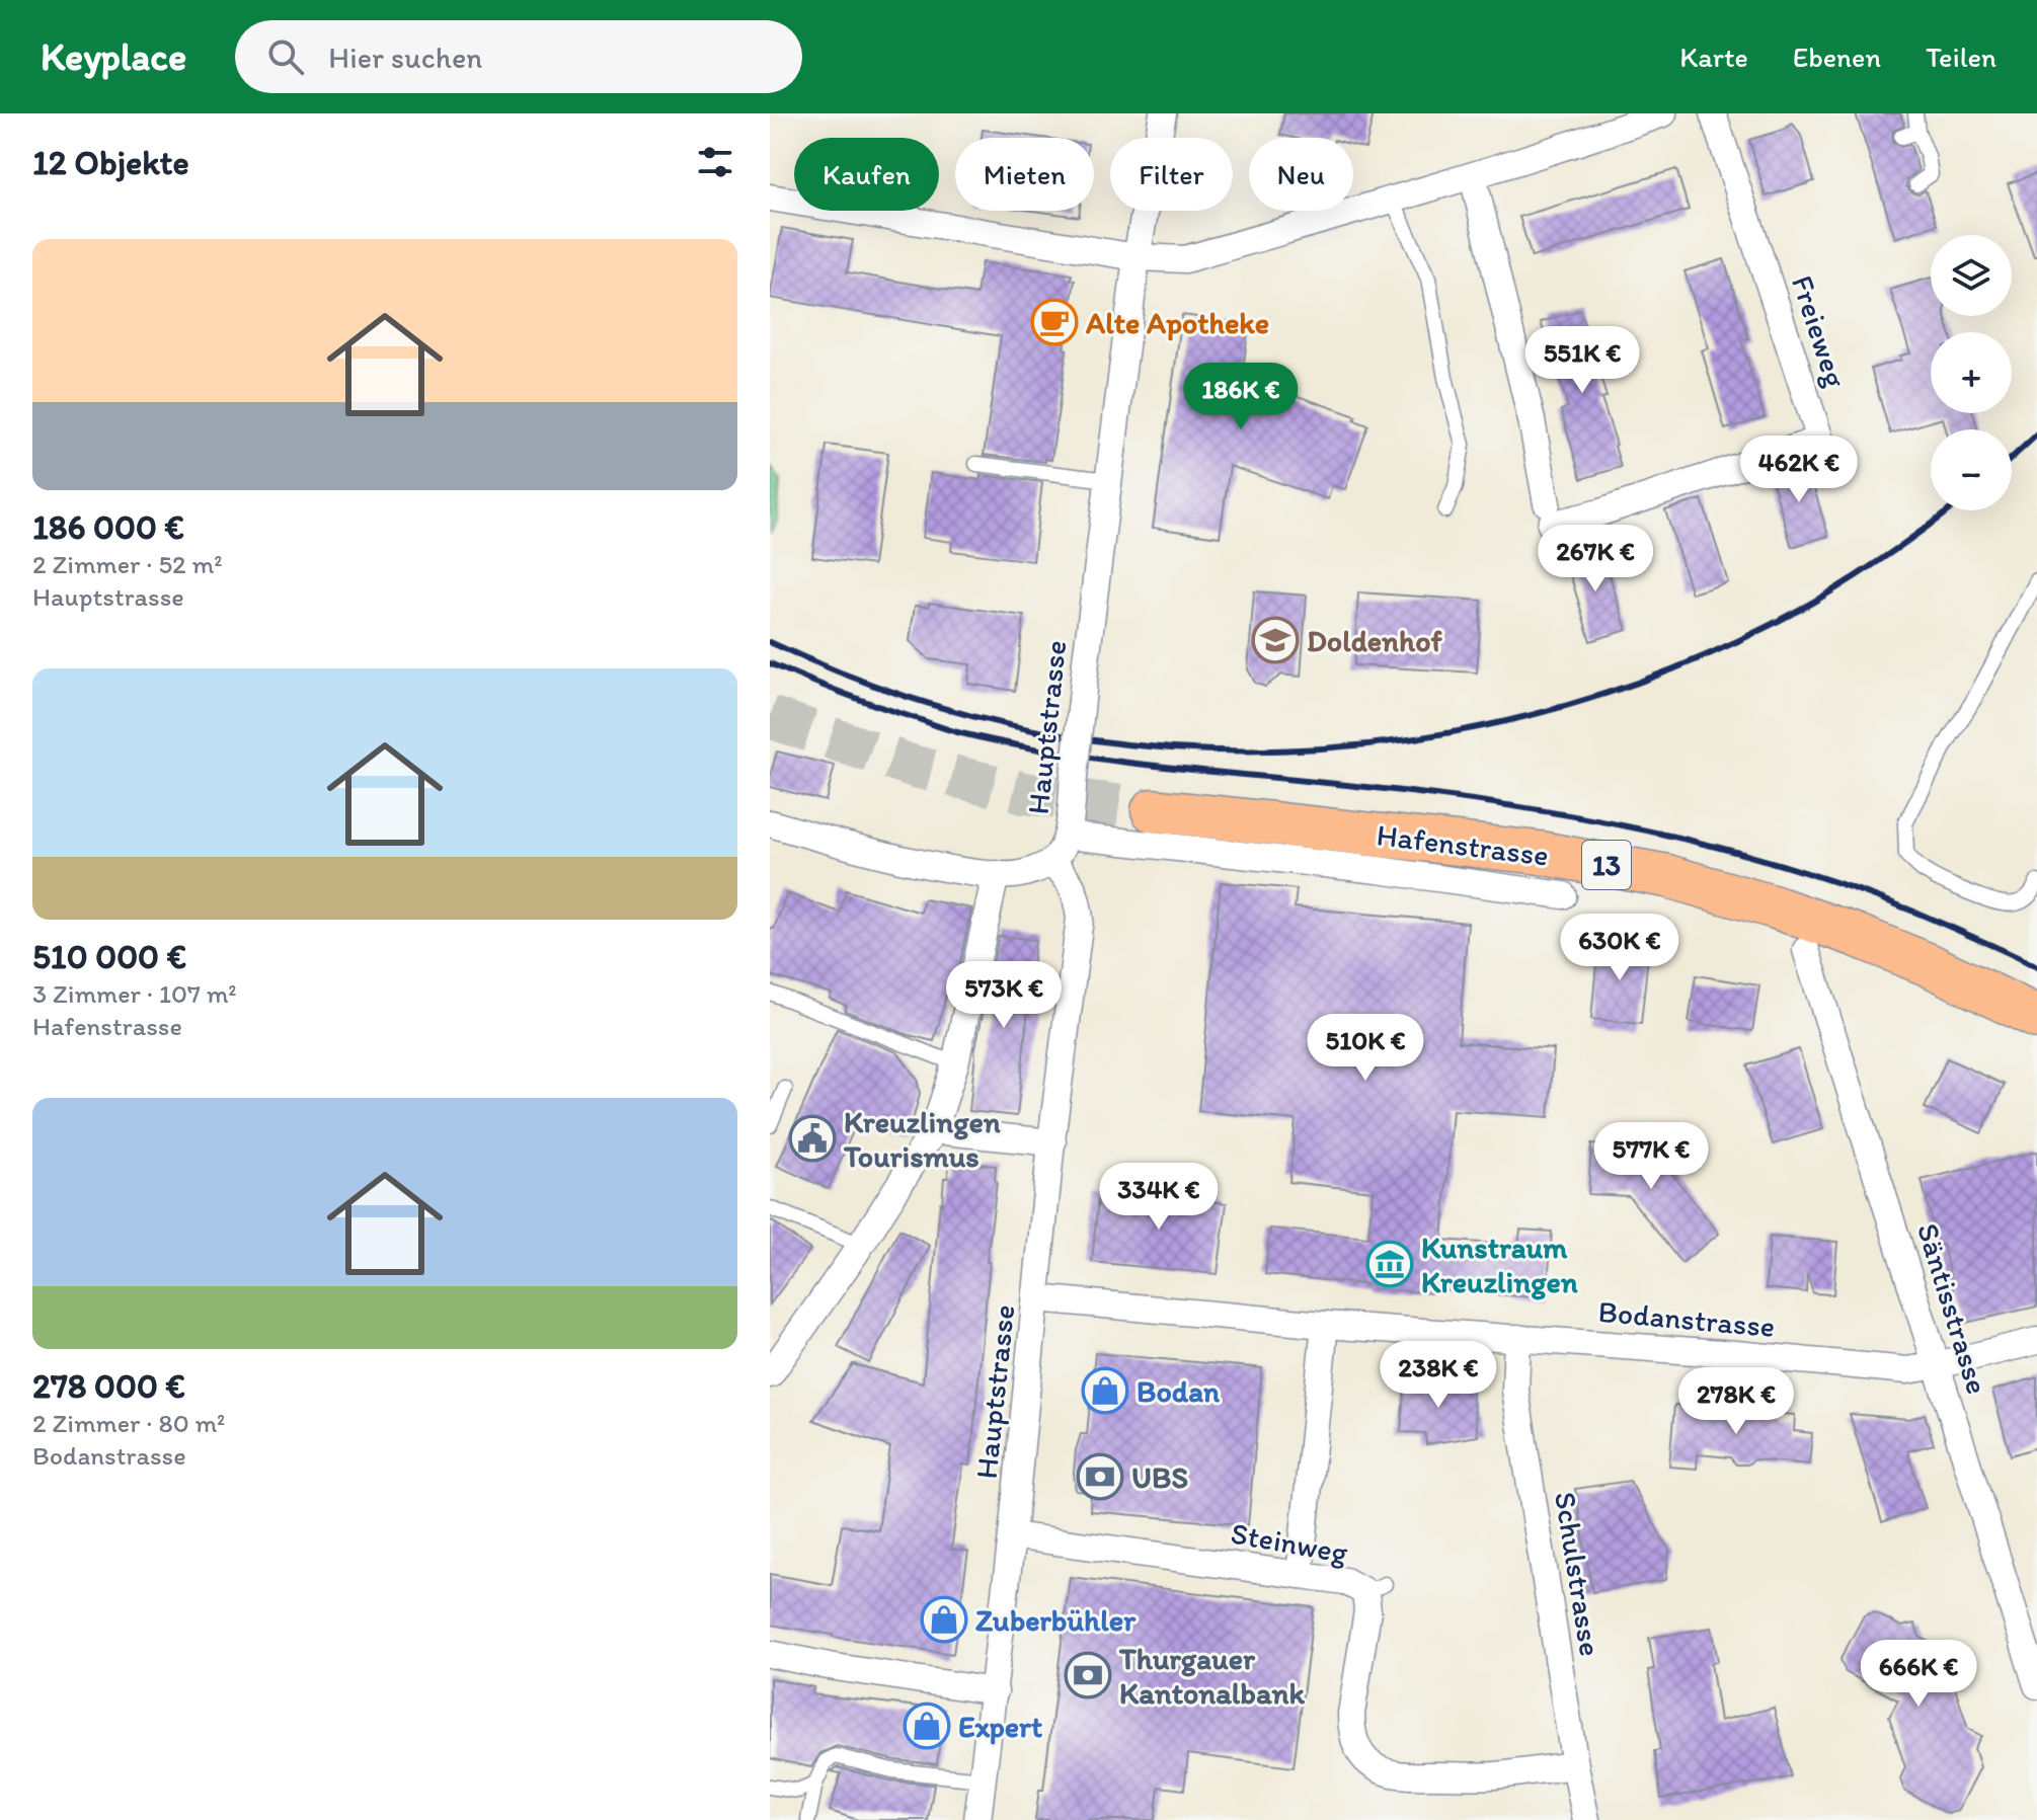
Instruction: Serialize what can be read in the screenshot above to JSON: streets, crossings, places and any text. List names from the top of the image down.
{
  "streets": {
    "main road": ["Hafenstrasse", "13"],
    "street": [
      "Freieweg",
      "Hauptstrasse",
      "Säntisstrasse",
      "Bodanstrasse",
      "Steinweg",
      "Schulstrasse"
    ]
  },
  "crossings": [
    ["Hauptstrasse", "Hafenstrasse"],
    ["Hauptstrasse", "Bodanstrasse"],
    ["Hauptstrasse", "Steinweg"],
    ["Säntisstrasse", "Bodanstrasse"],
    ["Bodanstrasse", "Schulstrasse"],
    ["Steinweg", "Schulstrasse"]
  ],
  "places": {
    "cafe": ["Alte Apotheke"],
    "school or university": ["Doldenhof"],
    "public building": ["Kreuzlingen Tourismus"],
    "museum": ["Kunstraum Kreuzlingen"],
    "shop": ["Bodan", "Zuberbühler", "Expert"],
    "bank": ["UBS", "Thurgauer Kantonalbank"]
  },
  "page": {
    "header": "Keyplace",
    "search": "Hier suchen",
    "nav": ["Karte", "Ebenen", "Teilen"],
    "heading": "12 Objekte",
    "chip": [
      "Kaufen",
      "Mieten",
      "Filter",
      "Neu"
    ],
    "list": [
      {
        "name": "186 000 €",
        "note": "2 Zimmer · 52 m² · Hauptstrasse"
      },
      {
        "name": "510 000 €",
        "note": "3 Zimmer · 107 m² · Hafenstrasse"
      },
      {
        "name": "278 000 €",
        "note": "2 Zimmer · 80 m² · Bodanstrasse"
      }
    ],
    "map_buttons": ["+", "−"],
    "price": [
      "551K €",
      "186K €",
      "462K €",
      "267K €",
      "630K €",
      "573K €",
      "510K €",
      "577K €",
      "334K €",
      "238K €",
      "278K €",
      "666K €"
    ]
  }
}
